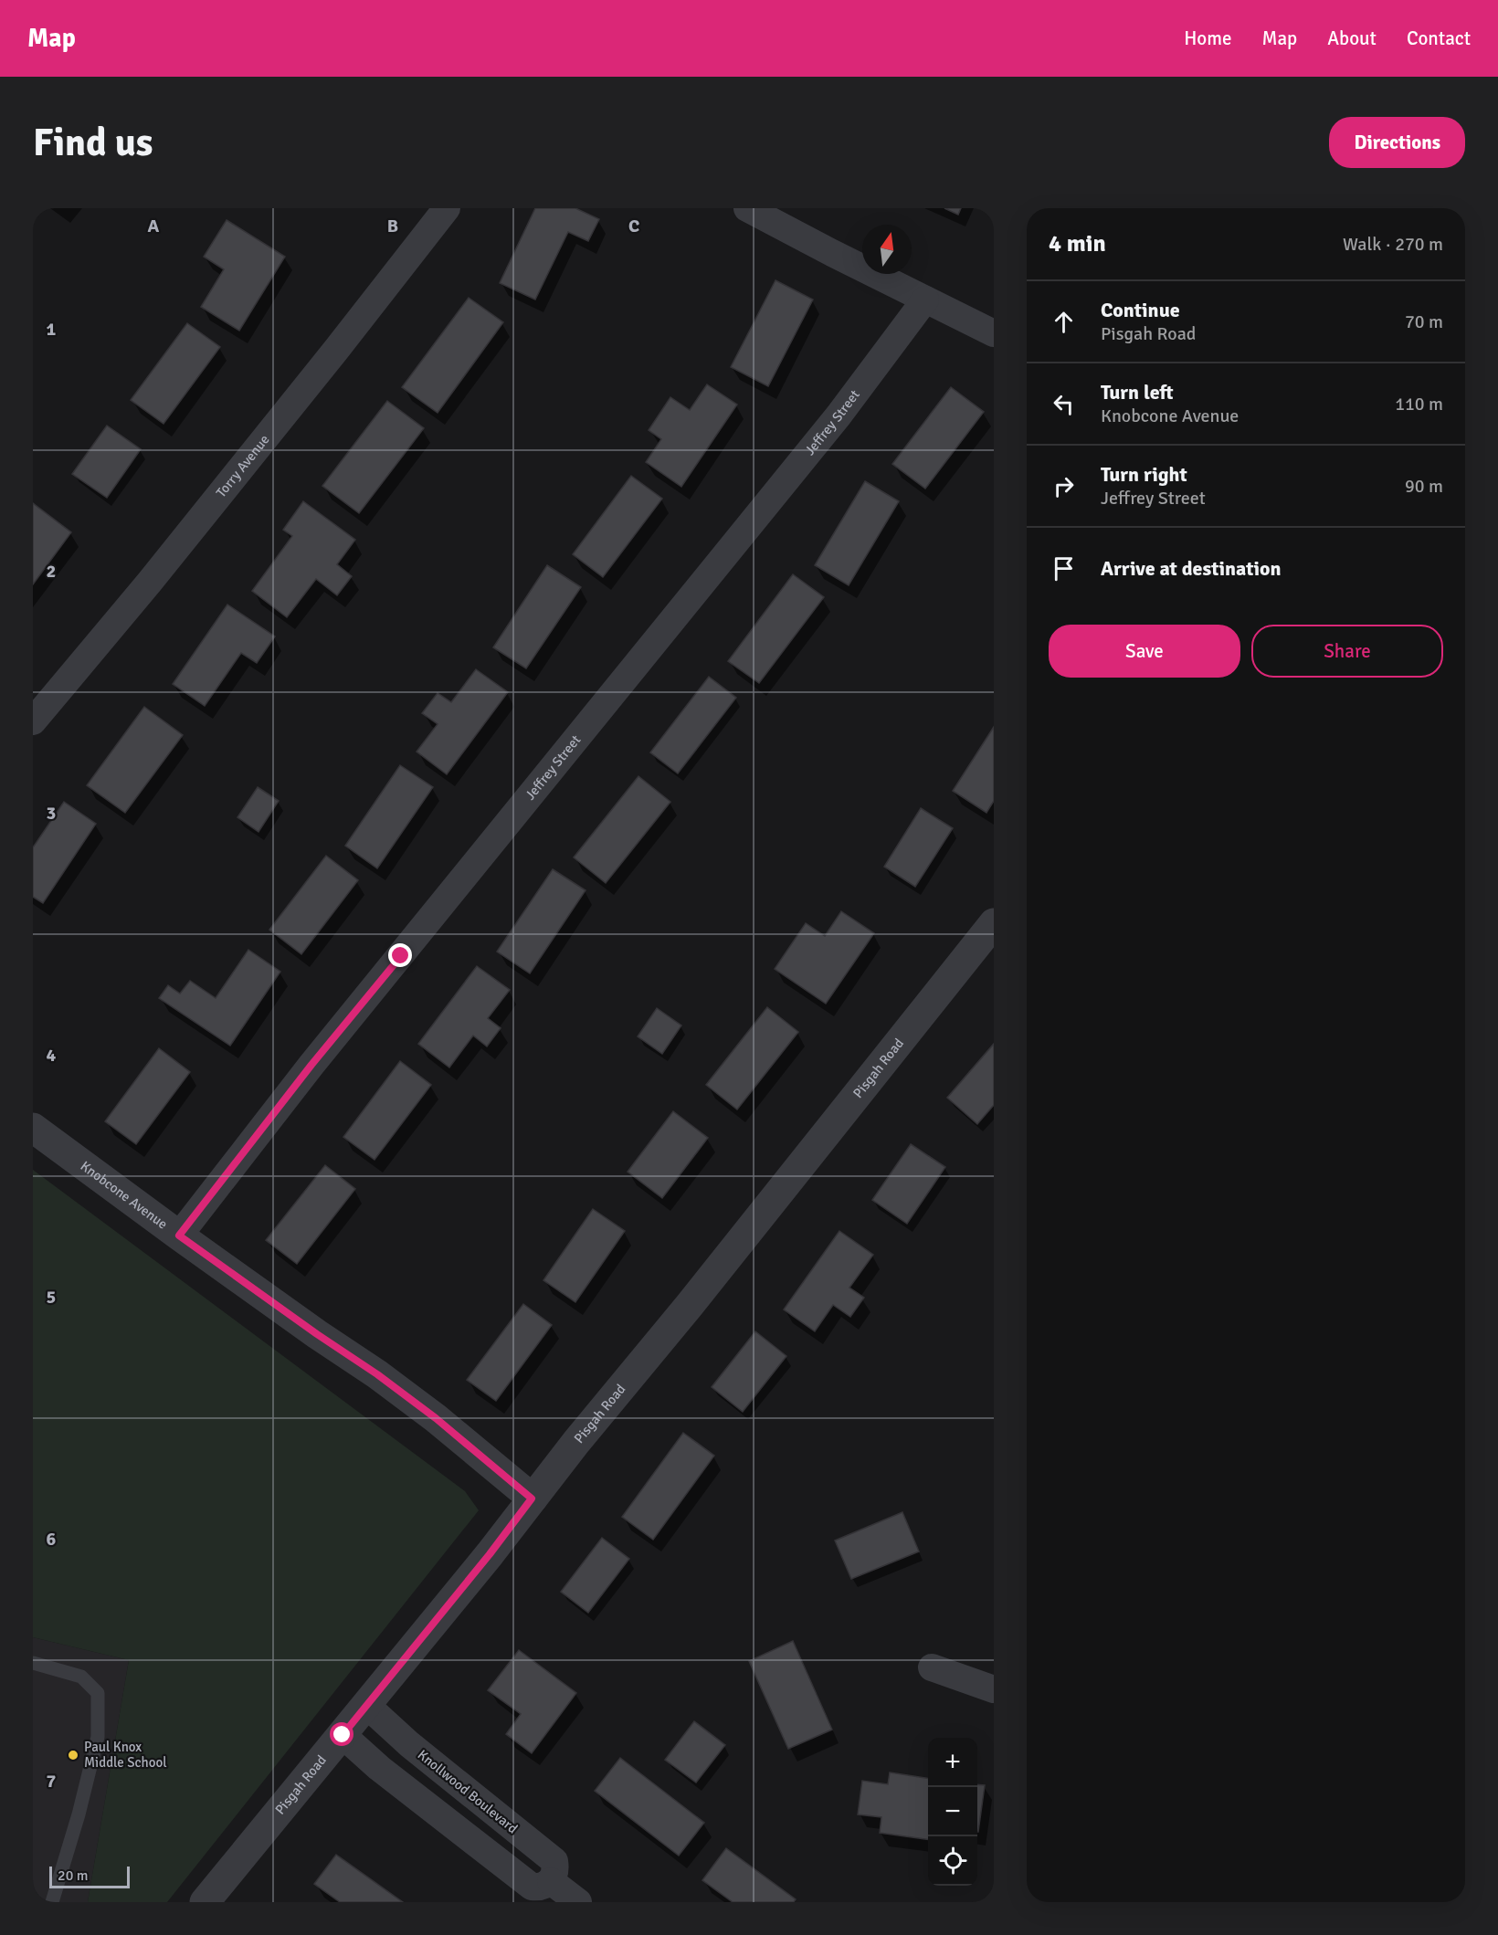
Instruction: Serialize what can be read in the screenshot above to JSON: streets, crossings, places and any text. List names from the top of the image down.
{
  "streets": {
    "street": [
      "Jeffrey Street",
      "Torry Avenue",
      "Pisgah Road",
      "Knobcone Avenue",
      "Knollwood Boulevard"
    ]
  },
  "crossings": [
    ["Jeffrey Street", "Knobcone Avenue"],
    ["Pisgah Road", "Knobcone Avenue"],
    ["Pisgah Road", "Knollwood Boulevard"]
  ],
  "places": ["Paul Knox Middle School"],
  "scale_bar": "20 m",
  "north": "top",
  "page": {
    "header": "Map",
    "nav": [
      "Home",
      "Map",
      "About",
      "Contact"
    ],
    "buttons": [
      "Directions",
      ["Save", "Share"]
    ],
    "title": "Find us",
    "heading": ["4 min", "Walk · 270 m"],
    "list": [
      ["Continue", "Pisgah Road", "70 m"],
      ["Turn left", "Knobcone Avenue", "110 m"],
      ["Turn right", "Jeffrey Street", "90 m"],
      "Arrive at destination"
    ],
    "map_buttons": ["+", "−"],
    "scale": "20 m"
  },
  "grid": {
    "columns": ["A", "B", "C"],
    "rows": [
      "1",
      "2",
      "3",
      "4",
      "5",
      "6",
      "7"
    ]
  }
}
